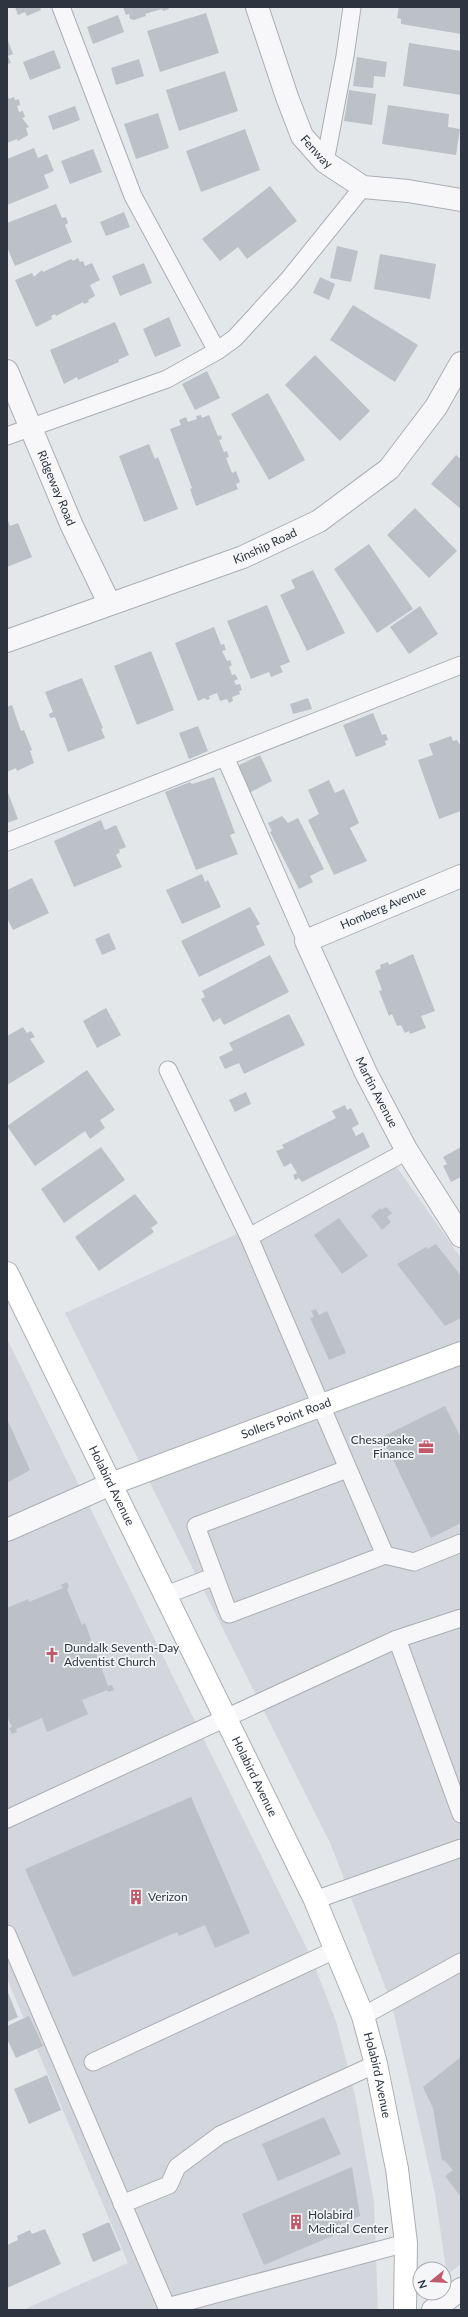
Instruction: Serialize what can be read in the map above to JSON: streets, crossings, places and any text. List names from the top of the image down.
{
  "streets": {
    "main road": ["Sollers Point Road", "Holabird Avenue"],
    "street": [
      "Fenway",
      "Ridgeway Road",
      "Kinship Road",
      "Homberg Avenue",
      "Martin Avenue"
    ]
  },
  "crossings": [
    ["Ridgeway Road", "Kinship Road"],
    ["Homberg Avenue", "Martin Avenue"],
    ["Sollers Point Road", "Holabird Avenue"]
  ],
  "places": {
    "office": ["Chesapeake Finance"],
    "church": ["Dundalk Seventh-Day Adventist Church"],
    "building": ["Verizon", "Holabird Medical Center"]
  },
  "north": "left"
}
